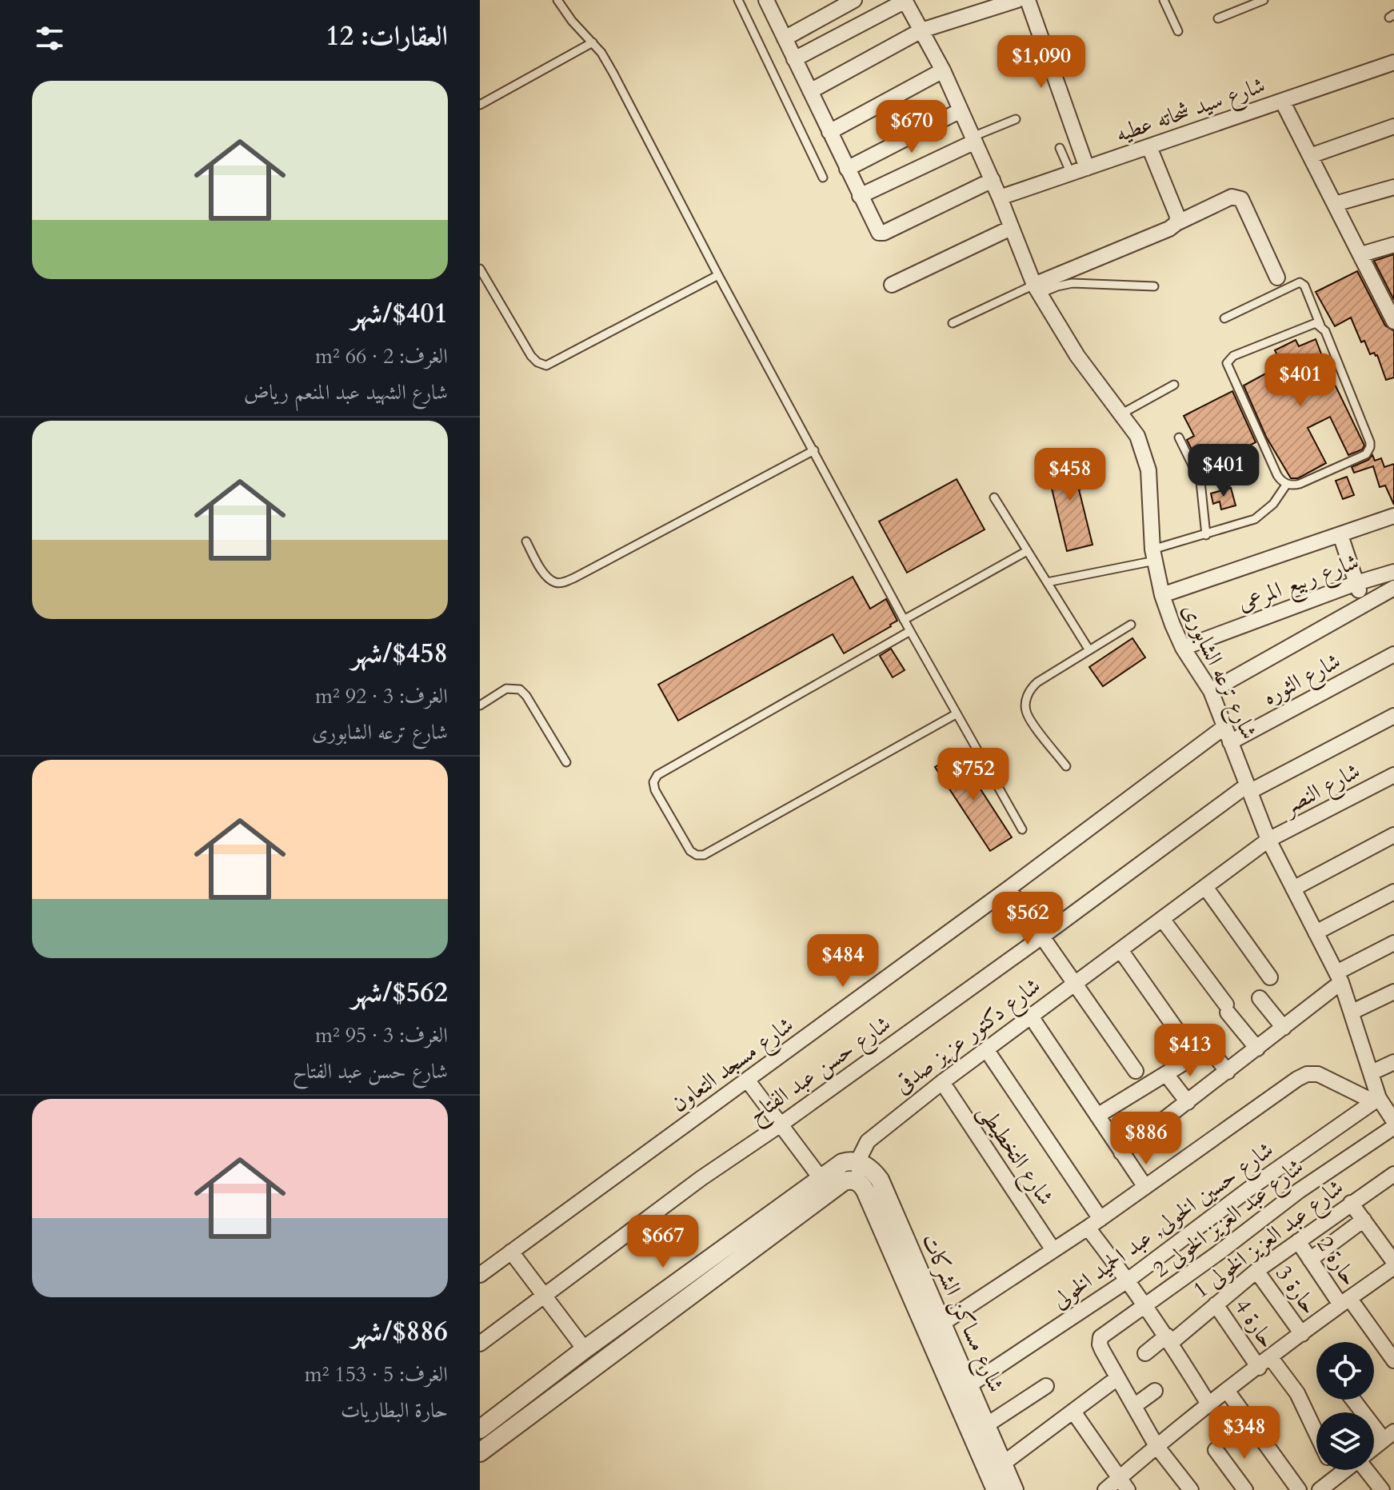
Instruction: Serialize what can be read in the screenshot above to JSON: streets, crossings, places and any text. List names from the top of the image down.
{
  "streets": {
    "street": [
      "شارع سيد شحاته عطيه",
      "شارع ربيع المرعى",
      "شارع ترعه الشابورى",
      "شارع الثوره",
      "شارع النصر",
      "شارع دكتور عزيز صدقى",
      "شارع مسجد التعاون",
      "شارع حسن عبد الفتاح",
      "شارع التخطيطى",
      "شارع عبد العزيز الخولى 2",
      "شارع حسين الخولى, عبد الحميد الخولى",
      "شارع عبد العزيز الخولى 1",
      "حارة 2",
      "حارة 3",
      "شارع مساكن الشركات",
      "حارة 4"
    ]
  },
  "crossings": [
    ["شارع سيد شحاته عطيه", "شارع ترعه الشابورى"],
    ["شارع ربيع المرعى", "شارع ترعه الشابورى"],
    ["شارع ترعه الشابورى", "شارع الثوره"],
    ["شارع ترعه الشابورى", "شارع النصر"],
    ["شارع ترعه الشابورى", "شارع دكتور عزيز صدقى"],
    ["شارع ترعه الشابورى", "شارع مسجد التعاون"],
    ["شارع ترعه الشابورى", "شارع حسن عبد الفتاح"],
    ["شارع ترعه الشابورى", "شارع عبد العزيز الخولى 2"],
    ["شارع ترعه الشابورى", "شارع حسين الخولى, عبد الحميد الخولى"],
    ["شارع النصر", "شارع دكتور عزيز صدقى"],
    ["شارع دكتور عزيز صدقى", "شارع التخطيطى"],
    ["شارع دكتور عزيز صدقى", "شارع مساكن الشركات"],
    ["شارع حسين الخولى, عبد الحميد الخولى", "شارع مساكن الشركات"],
    ["شارع عبد العزيز الخولى 1", "حارة 2"],
    ["شارع عبد العزيز الخولى 1", "حارة 3"],
    ["شارع عبد العزيز الخولى 1", "حارة 4"]
  ],
  "page": {
    "heading": "العقارات: 12",
    "price": [
      "$1,090",
      "$670",
      "$401",
      "$401",
      "$458",
      "$752",
      "$562",
      "$484",
      "$413",
      "$886",
      "$667",
      "$348"
    ],
    "list": [
      {
        "name": "$401/شهر",
        "note": "الغرف: 2 · 66 m² · شارع الشهيد عبد المنعم رياض"
      },
      {
        "name": "$458/شهر",
        "note": "الغرف: 3 · 92 m² · شارع ترعه الشابورى"
      },
      {
        "name": "$562/شهر",
        "note": "الغرف: 3 · 95 m² · شارع حسن عبد الفتاح"
      },
      {
        "name": "$886/شهر",
        "note": "الغرف: 5 · 153 m² · حارة البطاريات"
      }
    ]
  }
}
